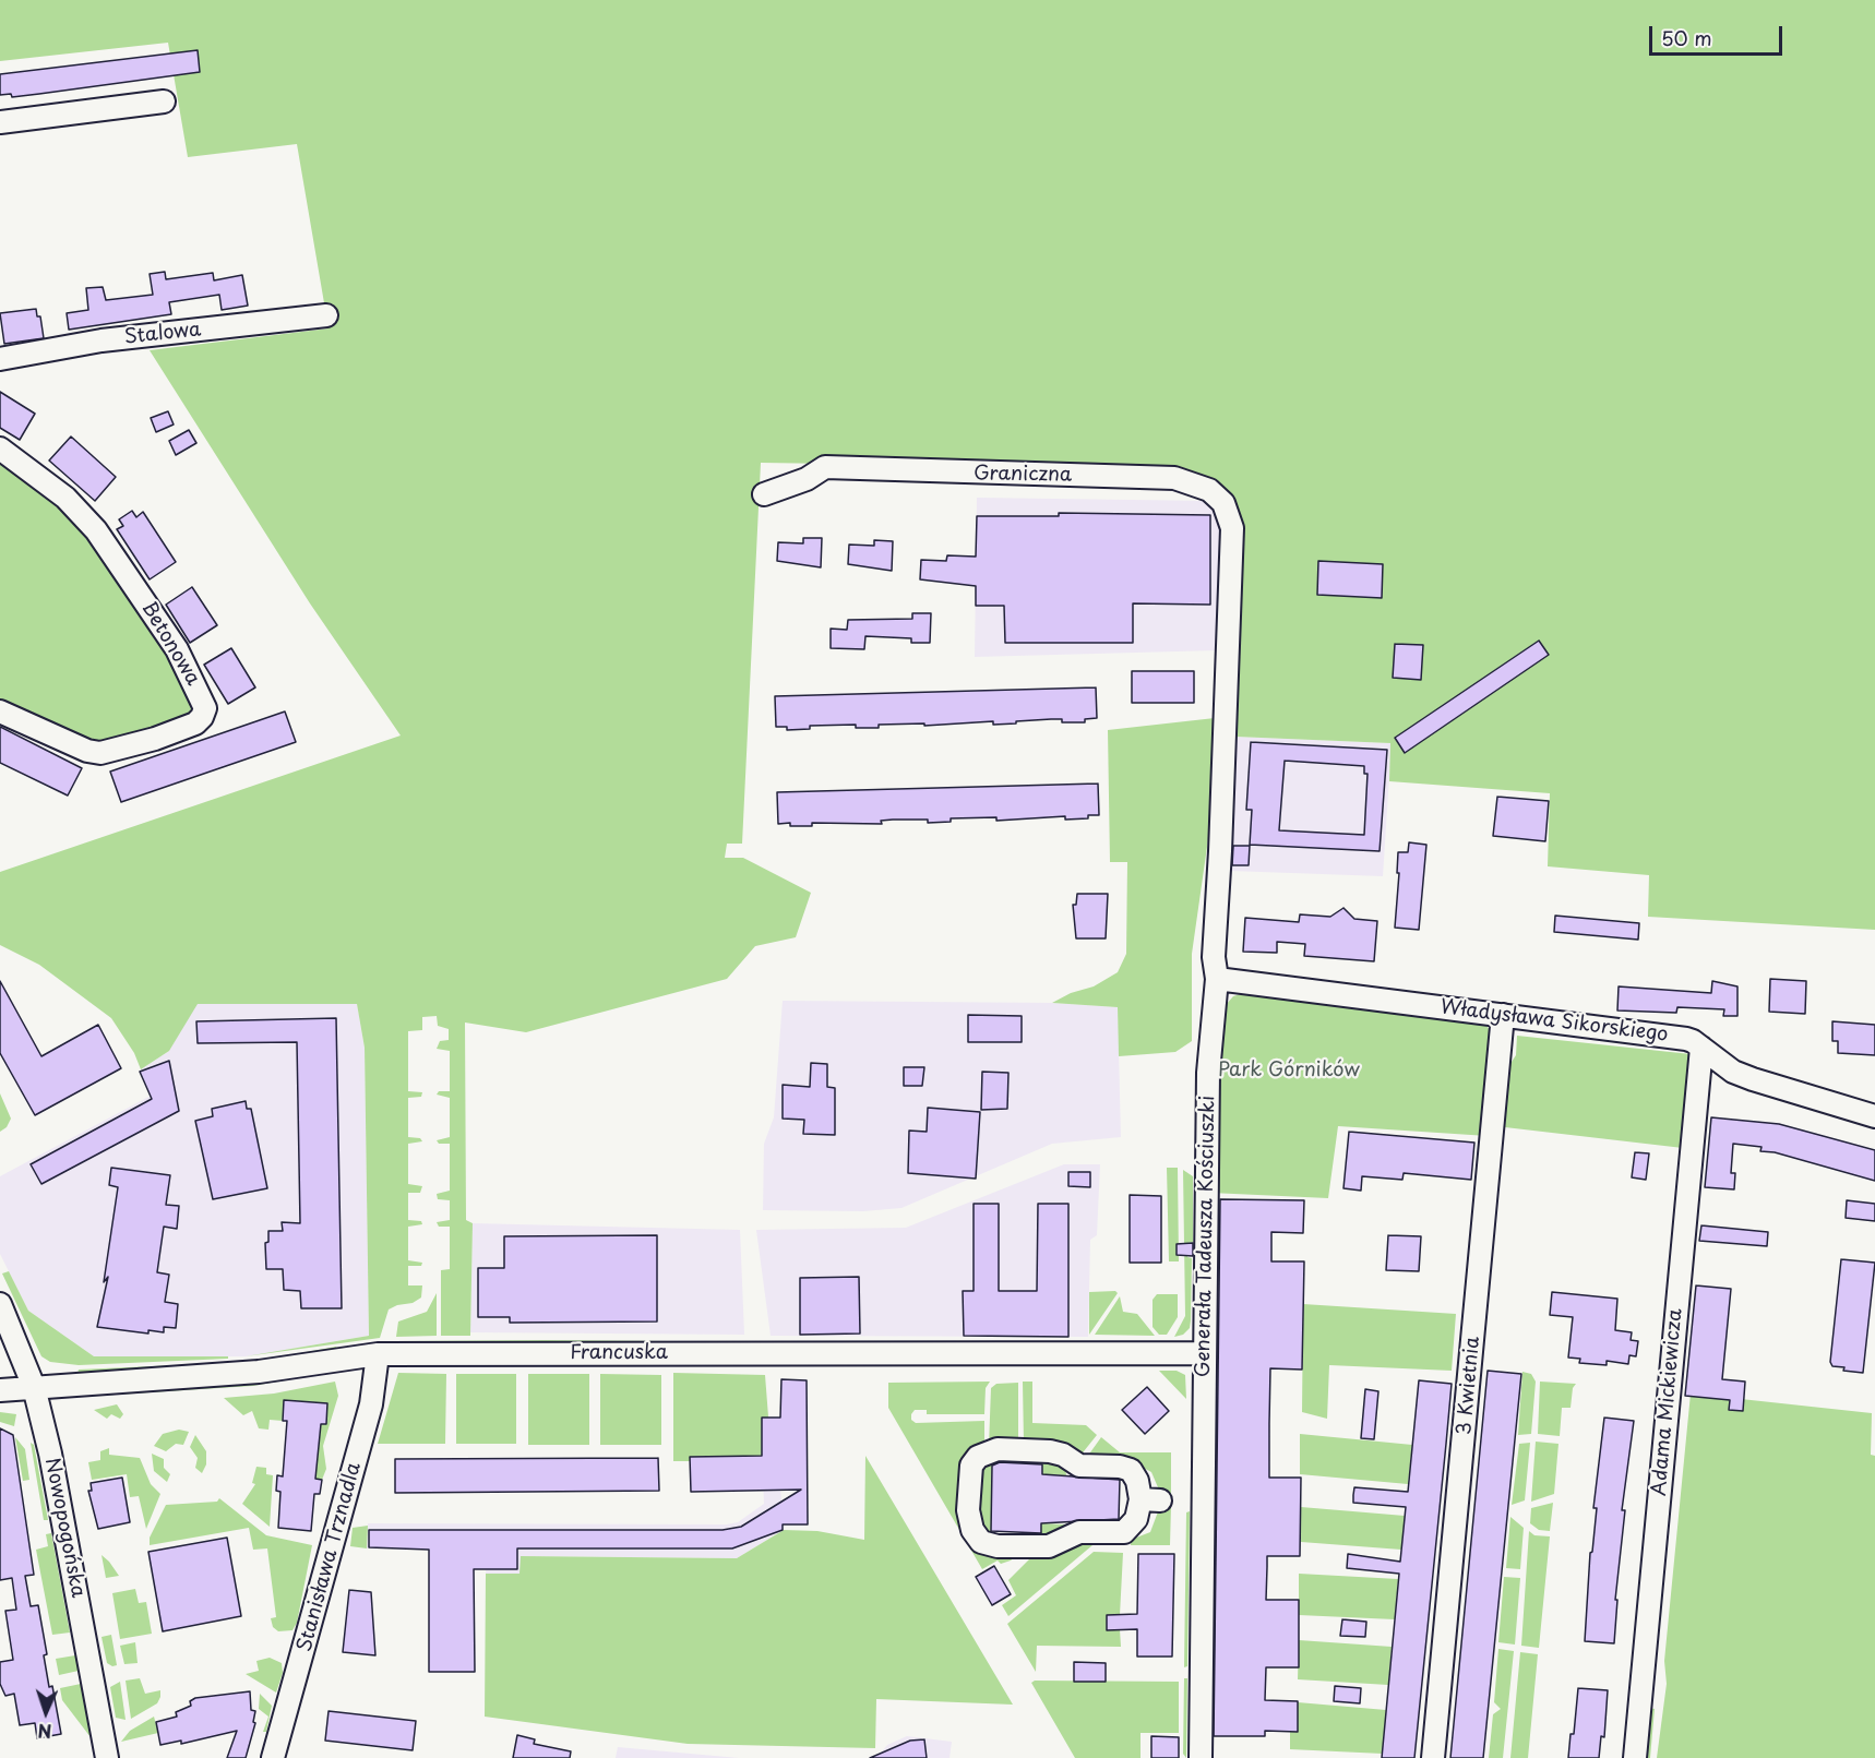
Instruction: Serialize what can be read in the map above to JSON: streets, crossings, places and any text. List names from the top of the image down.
{
  "streets": {
    "street": [
      "Stalowa",
      "Graniczna",
      "Betonowa",
      "Władysława Sikorskiego",
      "Generała Tadeusza Kościuszki",
      "Francuska",
      "3 Kwietnia",
      "Adama Mickiewicza",
      "Nowopogońska",
      "Stanisława Trznadla"
    ]
  },
  "crossings": [
    ["Graniczna", "Generała Tadeusza Kościuszki"],
    ["Władysława Sikorskiego", "Generała Tadeusza Kościuszki"],
    ["Władysława Sikorskiego", "3 Kwietnia"],
    ["Władysława Sikorskiego", "Adama Mickiewicza"],
    ["Generała Tadeusza Kościuszki", "Francuska"],
    ["Francuska", "Nowopogońska"],
    ["Francuska", "Stanisława Trznadla"]
  ],
  "parks": ["Park Górników"],
  "scale_bar": "50 m",
  "north": "bottom"
}
